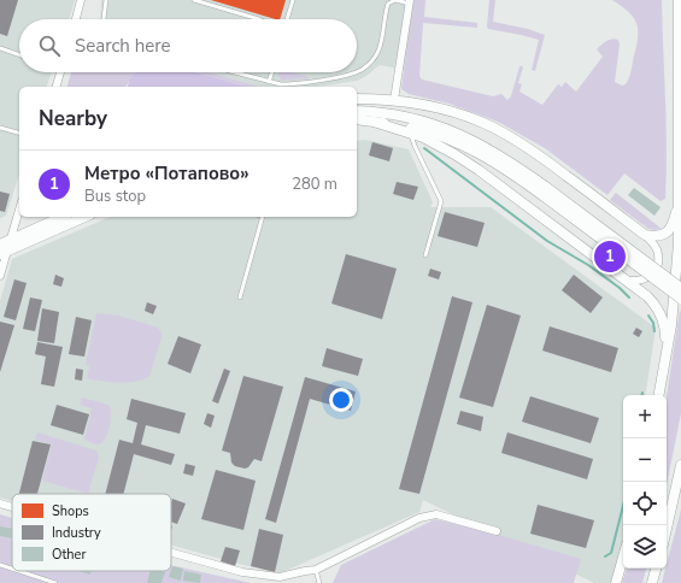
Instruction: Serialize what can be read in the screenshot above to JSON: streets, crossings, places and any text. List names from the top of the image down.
{
  "legend": ["Shops", "Industry", "Other"],
  "page": {
    "search": "Search here",
    "heading": "Nearby",
    "list": [
      {
        "mark": "1",
        "name": "Метро «Потапово»",
        "note": "Bus stop",
        "value": "280 m"
      }
    ],
    "pins": "1",
    "map_buttons": ["+", "−"]
  }
}
